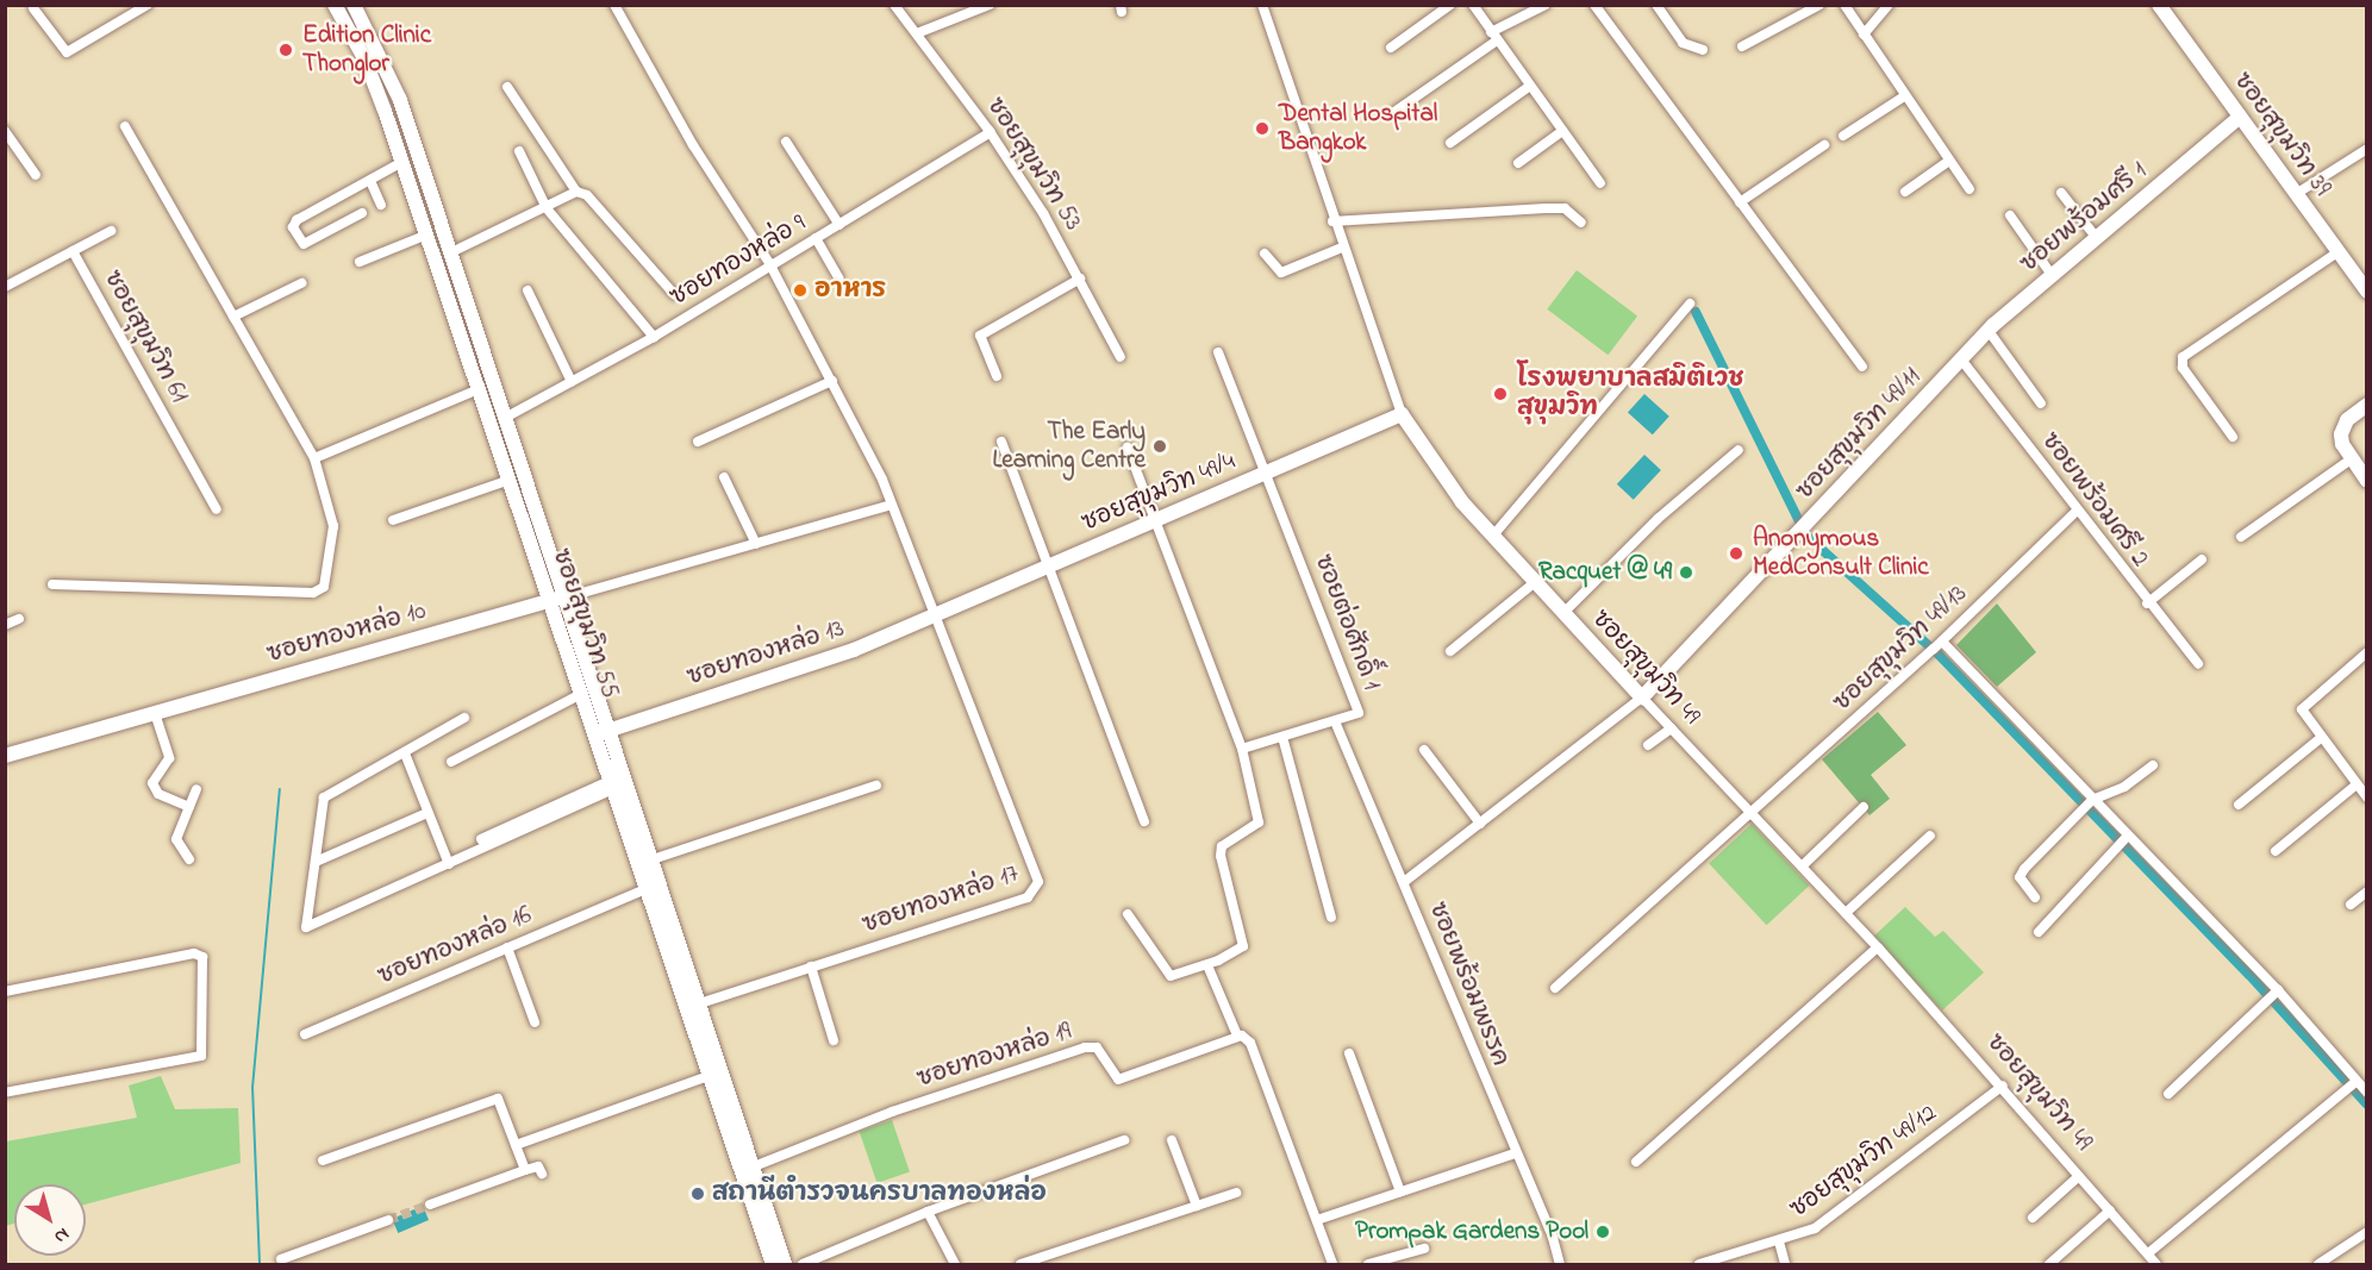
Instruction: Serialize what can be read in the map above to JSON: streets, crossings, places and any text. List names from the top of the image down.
{
  "streets": {
    "street": [
      "ซอยสุขุมวิท 39",
      "ซอยสุขุมวิท 53",
      "ซอยพร้อมศรี 1",
      "ซอยทองหล่อ 9",
      "ซอยสุขุมวิท 61",
      "ซอยสุขุมวิท 49/11",
      "ซอยสุขุมวิท 49/4",
      "ซอยพร้อมศรี 2",
      "ซอยต่อศักดิ์ 1",
      "ซอยสุขุมวิท 55",
      "ซอยทองหล่อ 10",
      "ซอยสุขุมวิท 49/13",
      "ซอยทองหล่อ 13",
      "ซอยสุขุมวิท 49",
      "ซอยทองหล่อ 17",
      "ซอยทองหล่อ 16",
      "ซอยพร้อมพรรค",
      "ซอยทองหล่อ 19",
      "ซอยสุขุมวิท 49/12"
    ]
  },
  "crossings": [
    ["ซอยสุขุมวิท 39", "ซอยพร้อมศรี 1"],
    ["ซอยสุขุมวิท 53", "ซอยทองหล่อ 9"],
    ["ซอยพร้อมศรี 1", "ซอยสุขุมวิท 49/11"],
    ["ซอยพร้อมศรี 1", "ซอยพร้อมศรี 2"],
    ["ซอยทองหล่อ 9", "ซอยสุขุมวิท 55"],
    ["ซอยสุขุมวิท 49/11", "ซอยพร้อมศรี 2"],
    ["ซอยสุขุมวิท 49/11", "ซอยสุขุมวิท 49"],
    ["ซอยสุขุมวิท 49/4", "ซอยต่อศักดิ์ 1"],
    ["ซอยสุขุมวิท 49/4", "ซอยทองหล่อ 13"],
    ["ซอยสุขุมวิท 49/4", "ซอยสุขุมวิท 49"],
    ["ซอยสุขุมวิท 49/4", "ซอยทองหล่อ 17"],
    ["ซอยพร้อมศรี 2", "ซอยสุขุมวิท 49/13"],
    ["ซอยต่อศักดิ์ 1", "ซอยพร้อมพรรค"],
    ["ซอยสุขุมวิท 55", "ซอยทองหล่อ 10"],
    ["ซอยสุขุมวิท 55", "ซอยทองหล่อ 13"],
    ["ซอยสุขุมวิท 55", "ซอยทองหล่อ 17"],
    ["ซอยสุขุมวิท 55", "ซอยทองหล่อ 16"],
    ["ซอยสุขุมวิท 55", "ซอยทองหล่อ 19"],
    ["ซอยสุขุมวิท 49/13", "ซอยสุขุมวิท 49"],
    ["ซอยทองหล่อ 13", "ซอยทองหล่อ 17"],
    ["ซอยสุขุมวิท 49", "ซอยสุขุมวิท 49/12"]
  ],
  "places": [
    "Edition Clinic Thonglor",
    "Dental Hospital Bangkok",
    "อาหาร",
    "โรงพยาบาลสมิติเวช สุขุมวิท",
    "The Early Learning Centre",
    "Anonymous MedConsult Clinic",
    "Racquet @ 49",
    "สถานีตำรวจนครบาลทองหล่อ",
    "Prompak Gardens Pool"
  ],
  "north": "bottom right"
}
